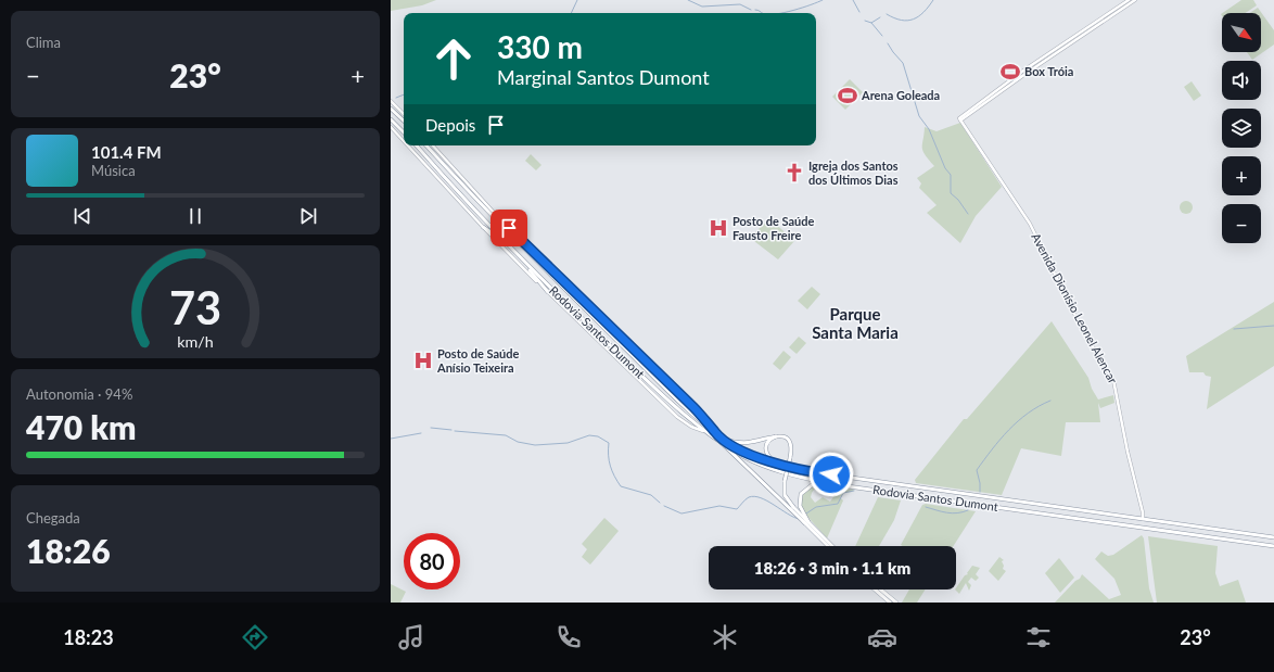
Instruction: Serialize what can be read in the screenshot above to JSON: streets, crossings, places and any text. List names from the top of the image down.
{
  "streets": {
    "main road": ["Avenida Dionísio Leonel Alencar", "Rodovia Santos Dumont"]
  },
  "crossings": [
    ["Avenida Dionísio Leonel Alencar", "Rodovia Santos Dumont"]
  ],
  "districts": ["Parque Santa Maria"],
  "places": {
    "sports": ["Box Tróia", "Arena Goleada"],
    "church": ["Igreja dos Santos dos Últimos Dias"],
    "hospital": ["Posto de Saúde Fausto Freire", "Posto de Saúde Anísio Teixeira"]
  },
  "north": "bottom right",
  "page": {
    "tile": [
      "Clima",
      ["Autonomia · 94%", "470 km"],
      ["Chegada", "18:26"]
    ],
    "map_buttons": ["+", "−"],
    "turn": ["330 m", "Marginal Santos Dumont"],
    "heat": ["−", "23°", "+"],
    "then": "Depois",
    "song": ["101.4 FM", "Música"],
    "limit": "80",
    "trip": "18:26 · 3 min · 1.1 km",
    "tabs": ["18:23", "23°"],
    "gauge": ["73", "km/h"]
  }
}
